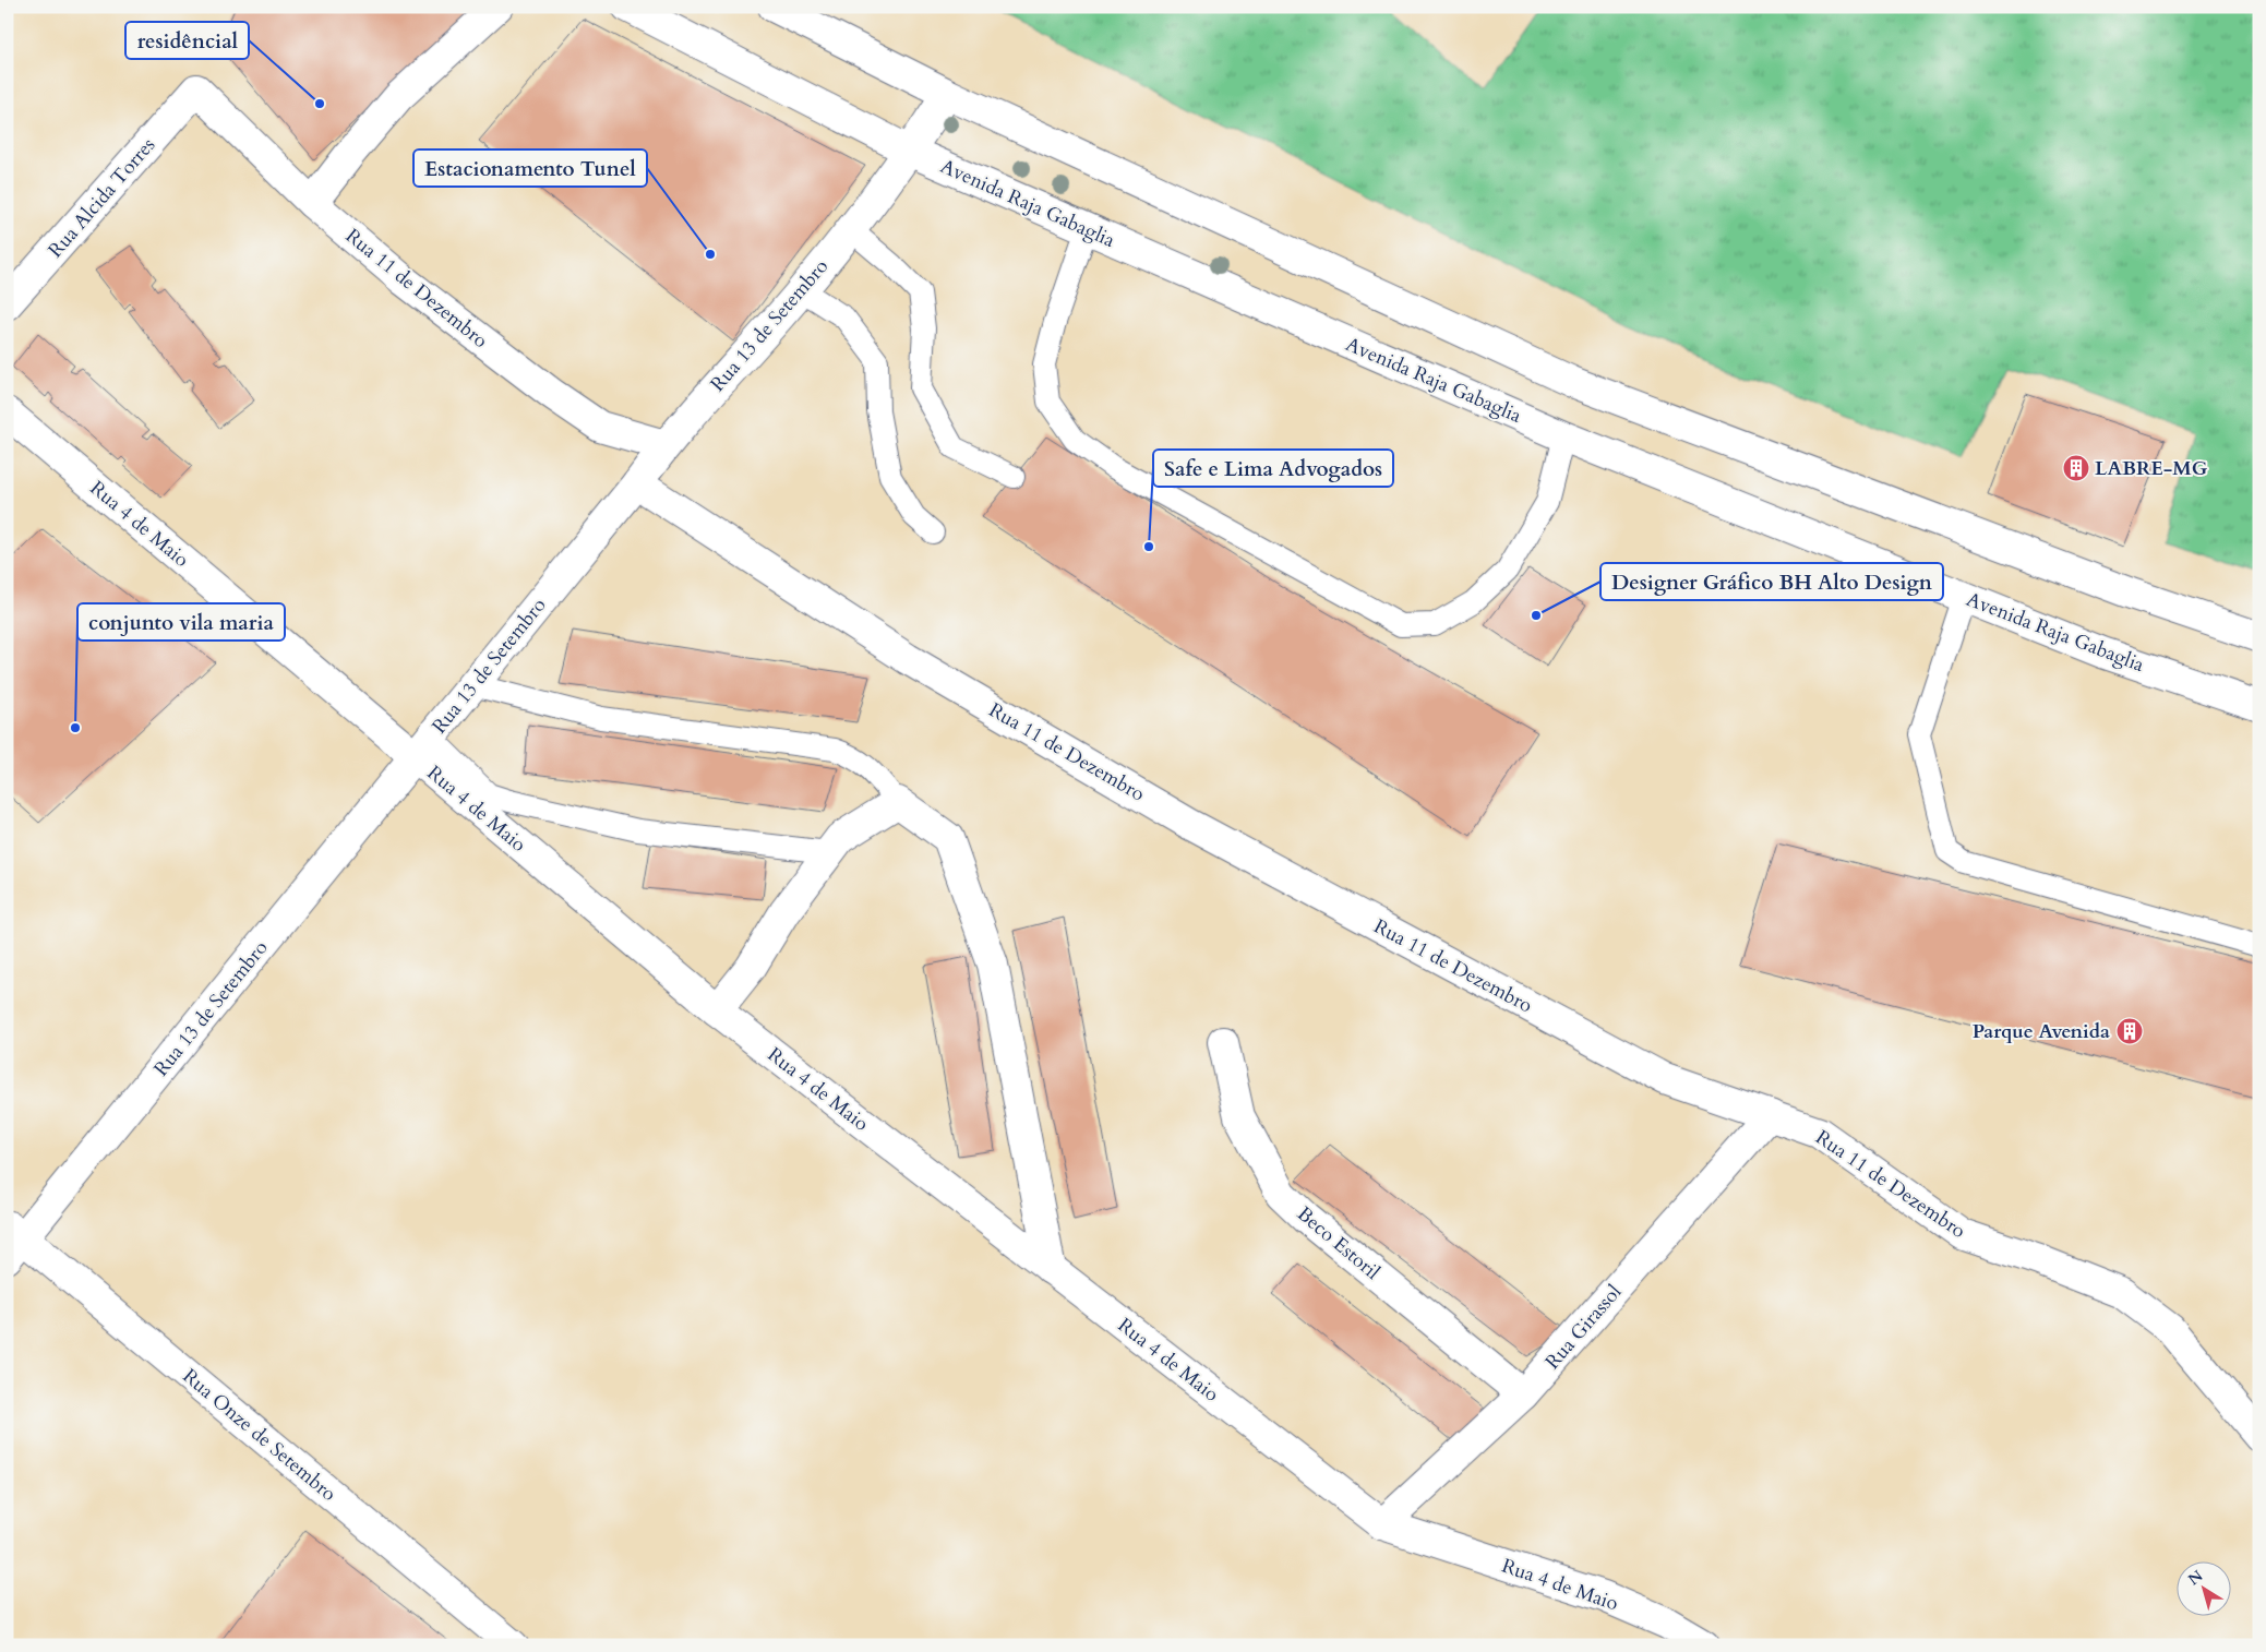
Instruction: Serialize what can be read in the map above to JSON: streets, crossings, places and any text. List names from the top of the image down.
{
  "streets": {
    "street": [
      "Rua Alcida Torres",
      "Avenida Raja Gabaglia",
      "Rua 11 de Dezembro",
      "Rua 13 de Setembro",
      "Rua 4 de Maio",
      "Beco Estoril",
      "Rua Girassol",
      "Rua Onze de Setembro"
    ]
  },
  "crossings": [
    ["Rua Alcida Torres", "Rua 11 de Dezembro"],
    ["Avenida Raja Gabaglia", "Rua 13 de Setembro"],
    ["Rua 11 de Dezembro", "Rua 13 de Setembro"],
    ["Rua 11 de Dezembro", "Rua Girassol"],
    ["Rua 13 de Setembro", "Rua 4 de Maio"],
    ["Rua 13 de Setembro", "Rua Onze de Setembro"],
    ["Rua 4 de Maio", "Rua Girassol"],
    ["Beco Estoril", "Rua Girassol"]
  ],
  "places": {
    "other": [
      "residêncial",
      "Estacionamento Tunel",
      "Safe e Lima Advogados",
      "Designer Gráfico BH Alto Design",
      "conjunto vila maria"
    ],
    "building": ["LABRE-MG", "Parque Avenida"]
  },
  "north": "top left"
}
